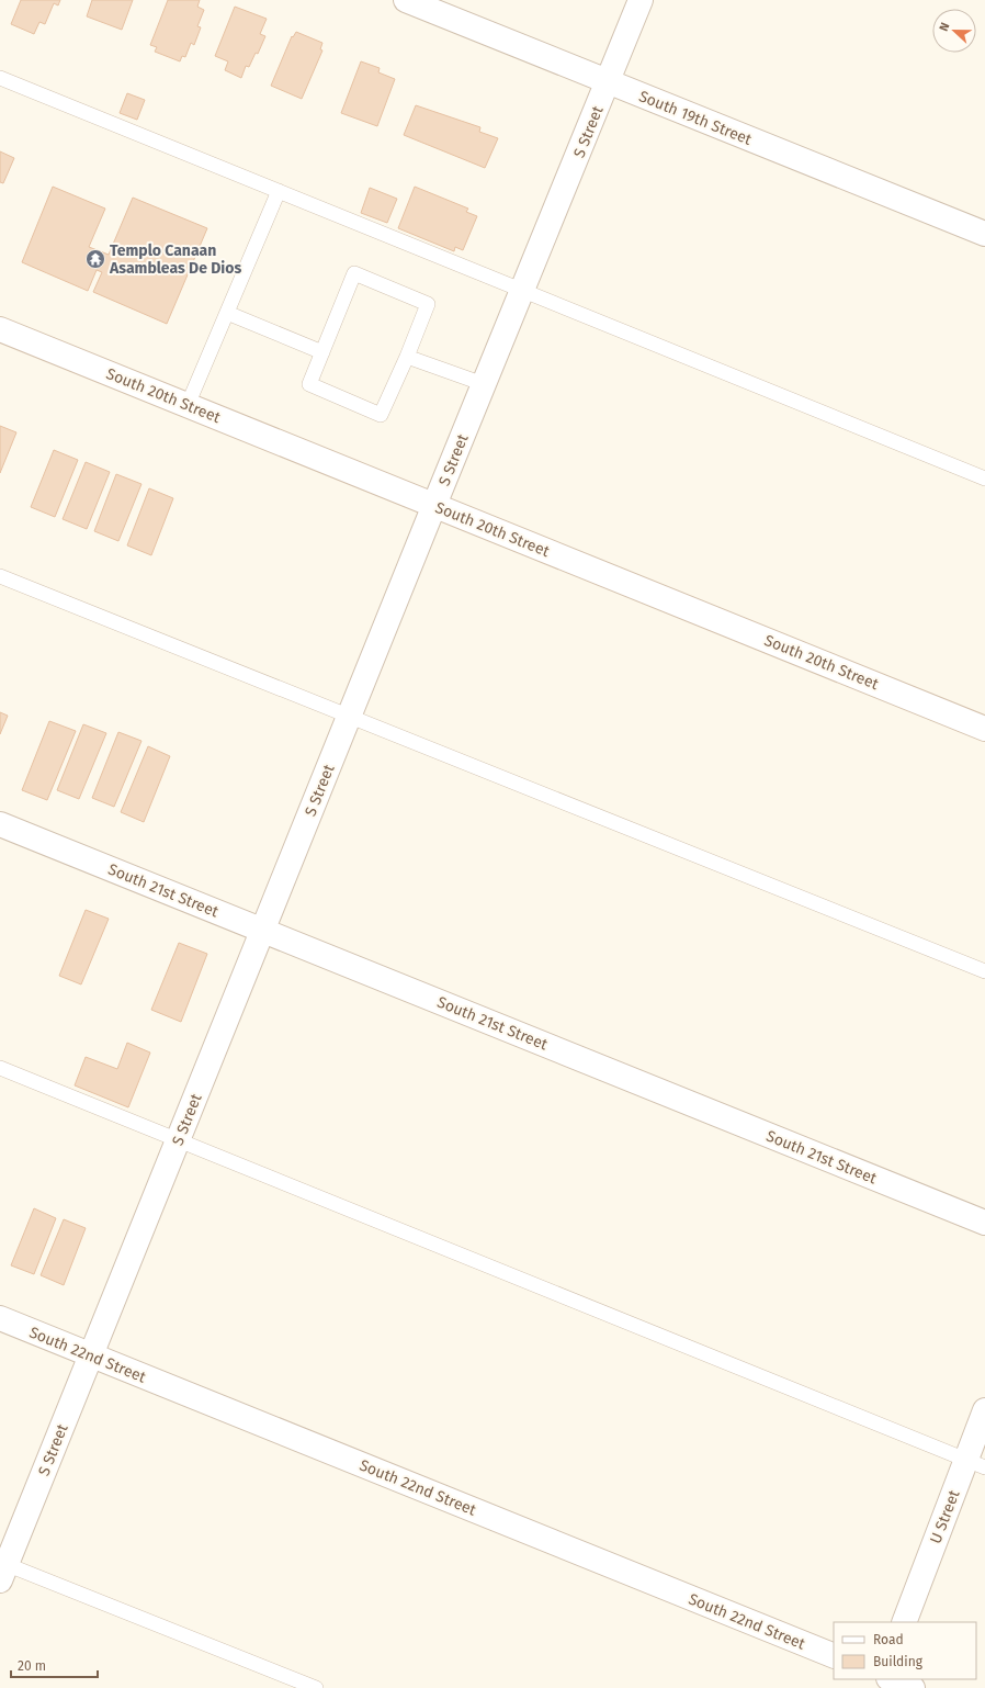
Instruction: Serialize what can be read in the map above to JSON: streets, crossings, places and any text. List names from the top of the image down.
{
  "streets": {
    "street": [
      "South 19th Street",
      "S Street",
      "South 20th Street",
      "South 21st Street",
      "South 22nd Street",
      "U Street"
    ]
  },
  "crossings": [
    ["South 19th Street", "S Street"],
    ["S Street", "South 20th Street"],
    ["S Street", "South 21st Street"],
    ["S Street", "South 22nd Street"]
  ],
  "places": {
    "temple": ["Templo Canaan Asambleas De Dios"]
  },
  "legend": ["Road", "Building"],
  "scale_bar": "20 m",
  "north": "left"
}
